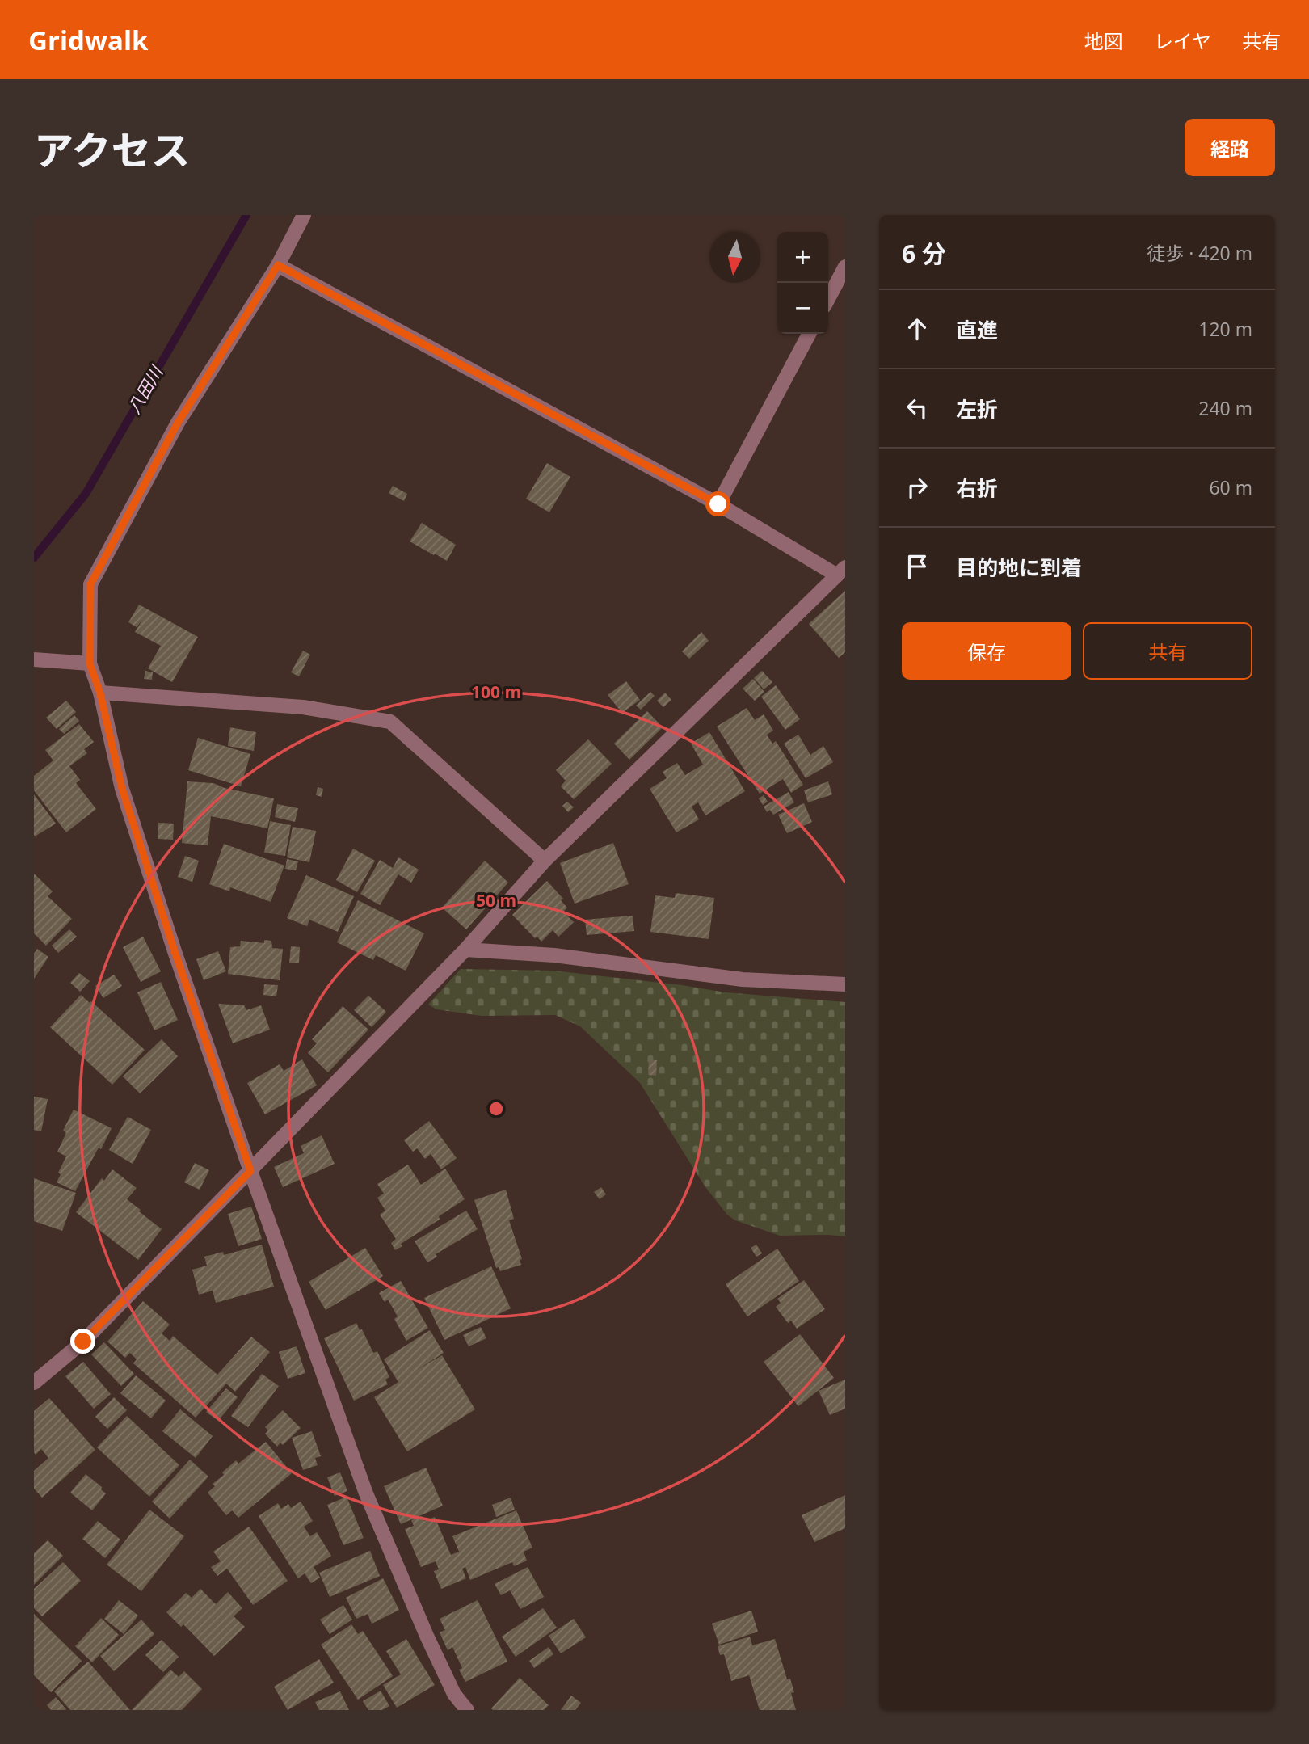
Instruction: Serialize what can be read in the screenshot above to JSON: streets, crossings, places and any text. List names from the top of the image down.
{
  "water": ["八田川"],
  "north": "bottom",
  "page": {
    "header": "Gridwalk",
    "nav": ["地図", "レイヤ", "共有"],
    "title": "アクセス",
    "buttons": [
      "経路",
      ["保存", "共有"]
    ],
    "heading": ["6 分", "徒歩 · 420 m"],
    "map_buttons": ["+", "−"],
    "list": [
      ["直進", "120 m"],
      ["左折", "240 m"],
      ["右折", "60 m"],
      "目的地に到着"
    ]
  },
  "rings": ["100 m", "50 m"]
}
